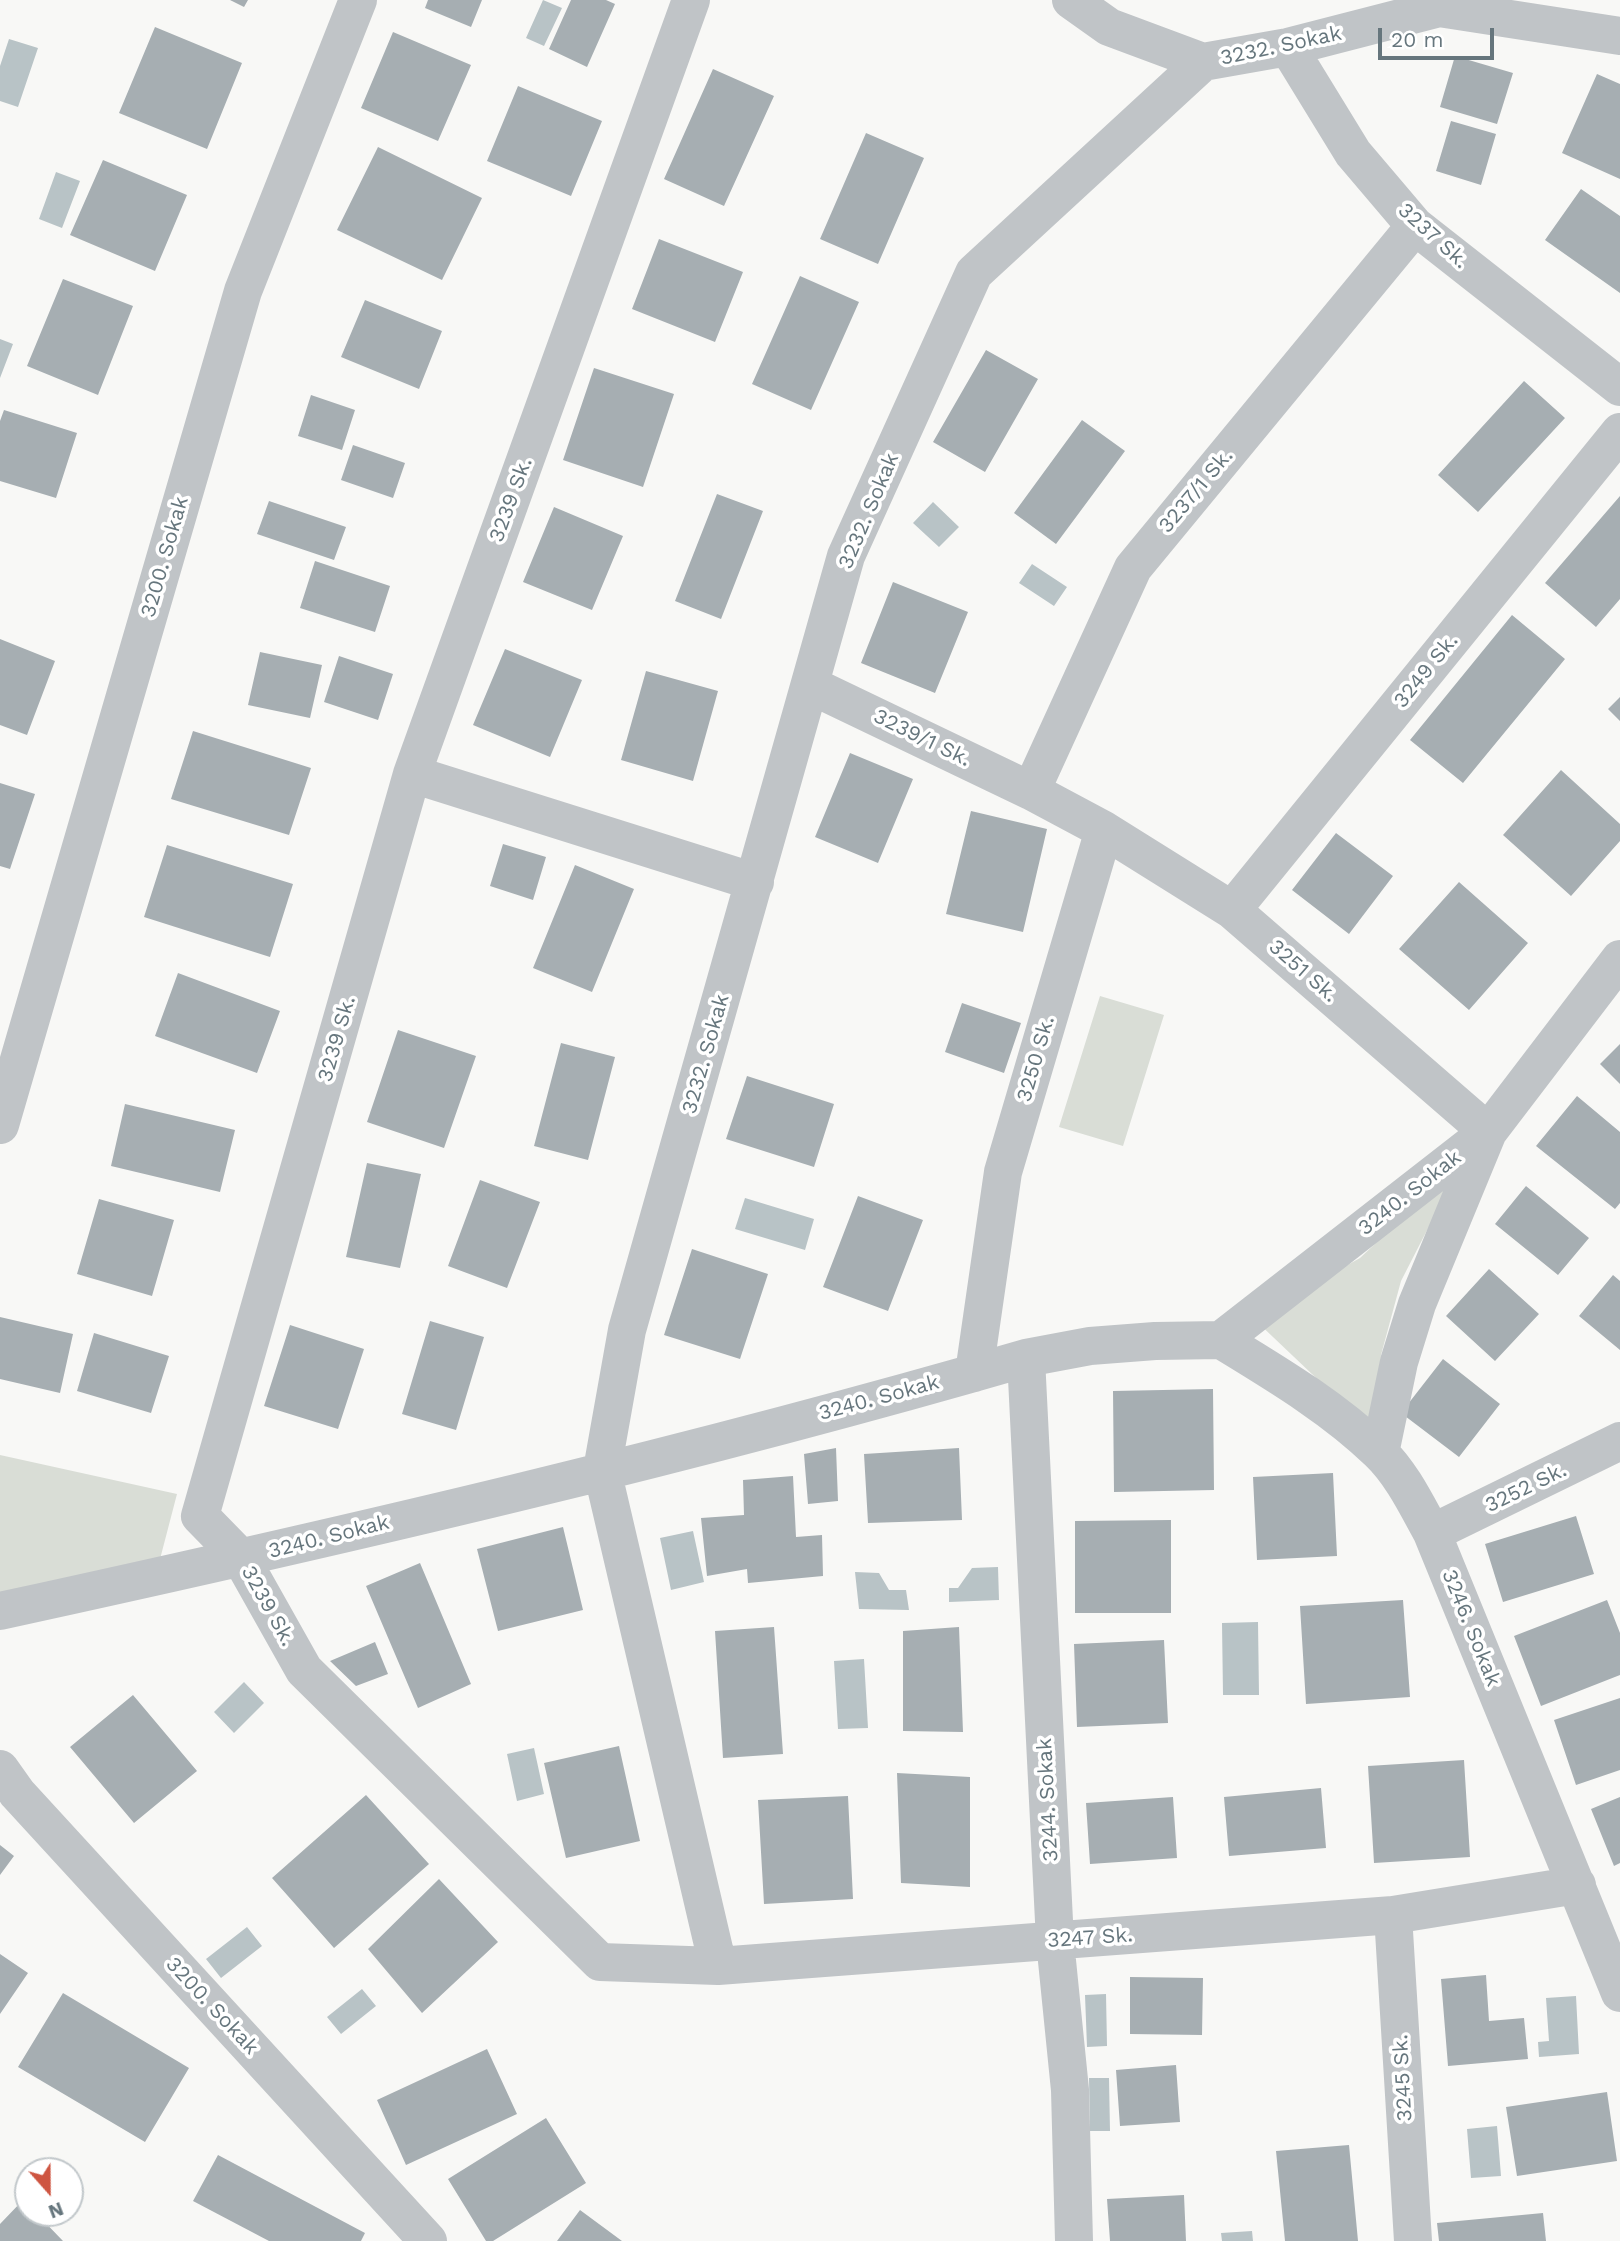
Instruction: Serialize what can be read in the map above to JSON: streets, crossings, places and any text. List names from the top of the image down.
{
  "streets": {
    "street": [
      "3232. Sokak",
      "3237 Sk.",
      "3237/1 Sk.",
      "3239 Sk.",
      "3200. Sokak",
      "3249 Sk.",
      "3239/1 Sk.",
      "3251 Sk.",
      "3250 Sk.",
      "3240. Sokak",
      "3252 Sk.",
      "3246. Sokak",
      "3244. Sokak",
      "3247 Sk.",
      "3245 Sk."
    ]
  },
  "crossings": [
    ["3232. Sokak", "3237 Sk."],
    ["3232. Sokak", "3239/1 Sk."],
    ["3232. Sokak", "3240. Sokak"],
    ["3237 Sk.", "3237/1 Sk."],
    ["3237/1 Sk.", "3239/1 Sk."],
    ["3239 Sk.", "3240. Sokak"],
    ["3239 Sk.", "3247 Sk."],
    ["3249 Sk.", "3251 Sk."],
    ["3251 Sk.", "3250 Sk."],
    ["3251 Sk.", "3240. Sokak"],
    ["3250 Sk.", "3240. Sokak"],
    ["3240. Sokak", "3246. Sokak"],
    ["3240. Sokak", "3244. Sokak"],
    ["3252 Sk.", "3246. Sokak"],
    ["3246. Sokak", "3247 Sk."],
    ["3244. Sokak", "3247 Sk."],
    ["3247 Sk.", "3245 Sk."]
  ],
  "scale_bar": "20 m",
  "north": "bottom"
}
